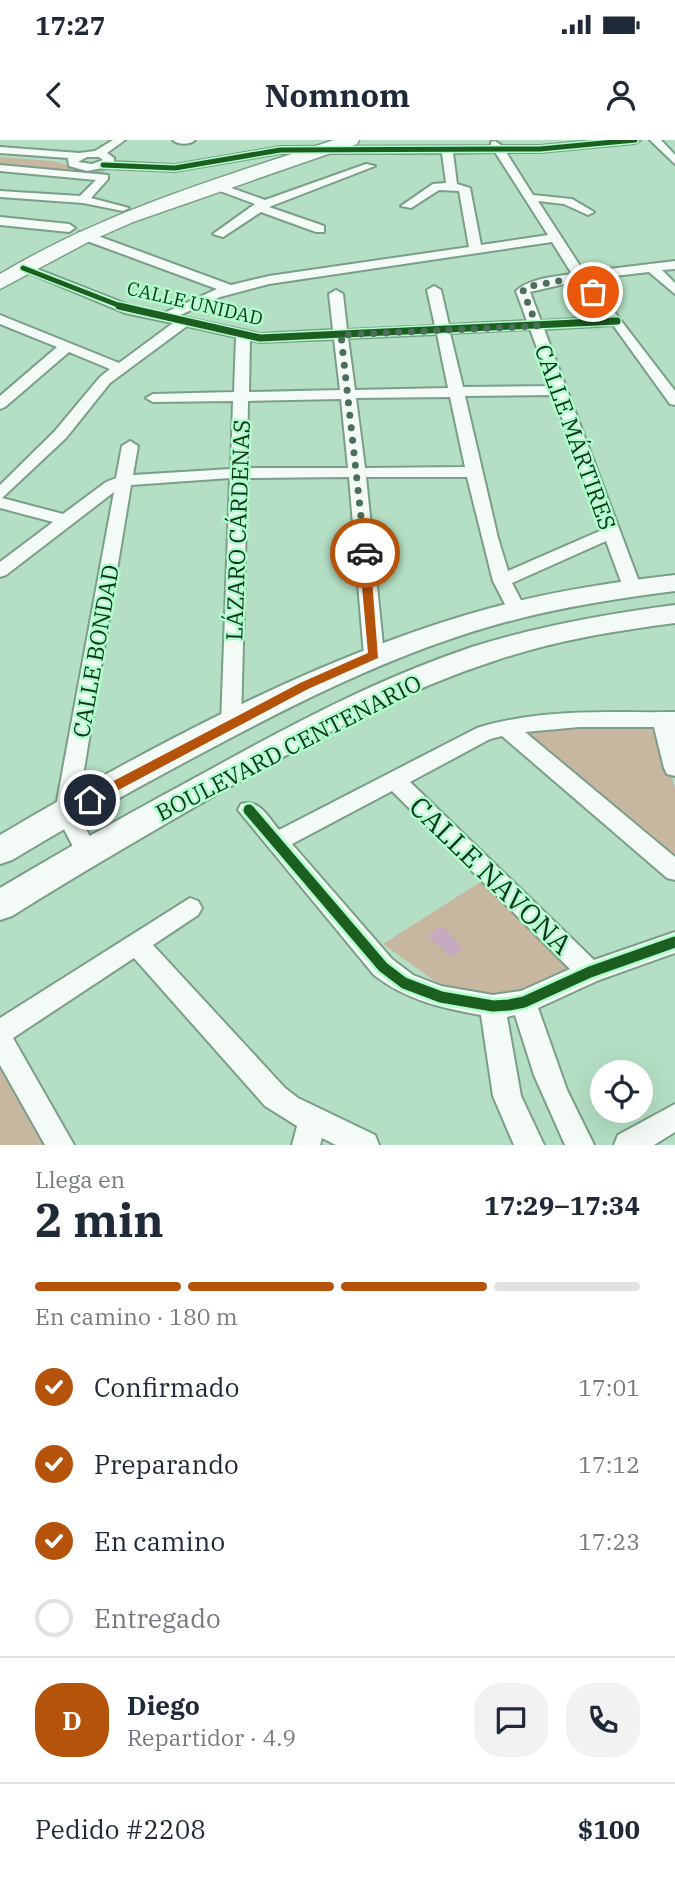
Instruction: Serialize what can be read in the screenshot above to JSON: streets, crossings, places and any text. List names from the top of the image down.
{
  "streets": {
    "main road": ["BOULEVARD CENTENARIO"],
    "street": [
      "CALLE UNIDAD",
      "CALLE MÁRTIRES",
      "LÁZARO CÁRDENAS",
      "CALLE BONDAD",
      "CALLE NAVONA"
    ]
  },
  "crossings": [
    ["CALLE UNIDAD", "CALLE MÁRTIRES"],
    ["CALLE UNIDAD", "LÁZARO CÁRDENAS"],
    ["CALLE MÁRTIRES", "BOULEVARD CENTENARIO"],
    ["LÁZARO CÁRDENAS", "BOULEVARD CENTENARIO"],
    ["CALLE BONDAD", "BOULEVARD CENTENARIO"]
  ],
  "page": {
    "status": "17:27",
    "header": "Nomnom",
    "heading": ["2 min", "Llega en", "17:29–17:34"],
    "panel": [
      "Diego",
      "Repartidor · 4.9",
      "Pedido #2208",
      "$100"
    ],
    "bar": "En camino · 180 m",
    "list": [
      ["Confirmado", "17:01"],
      ["Preparando", "17:12"],
      ["En camino", "17:23"],
      "Entregado"
    ],
    "round": "D"
  }
}
